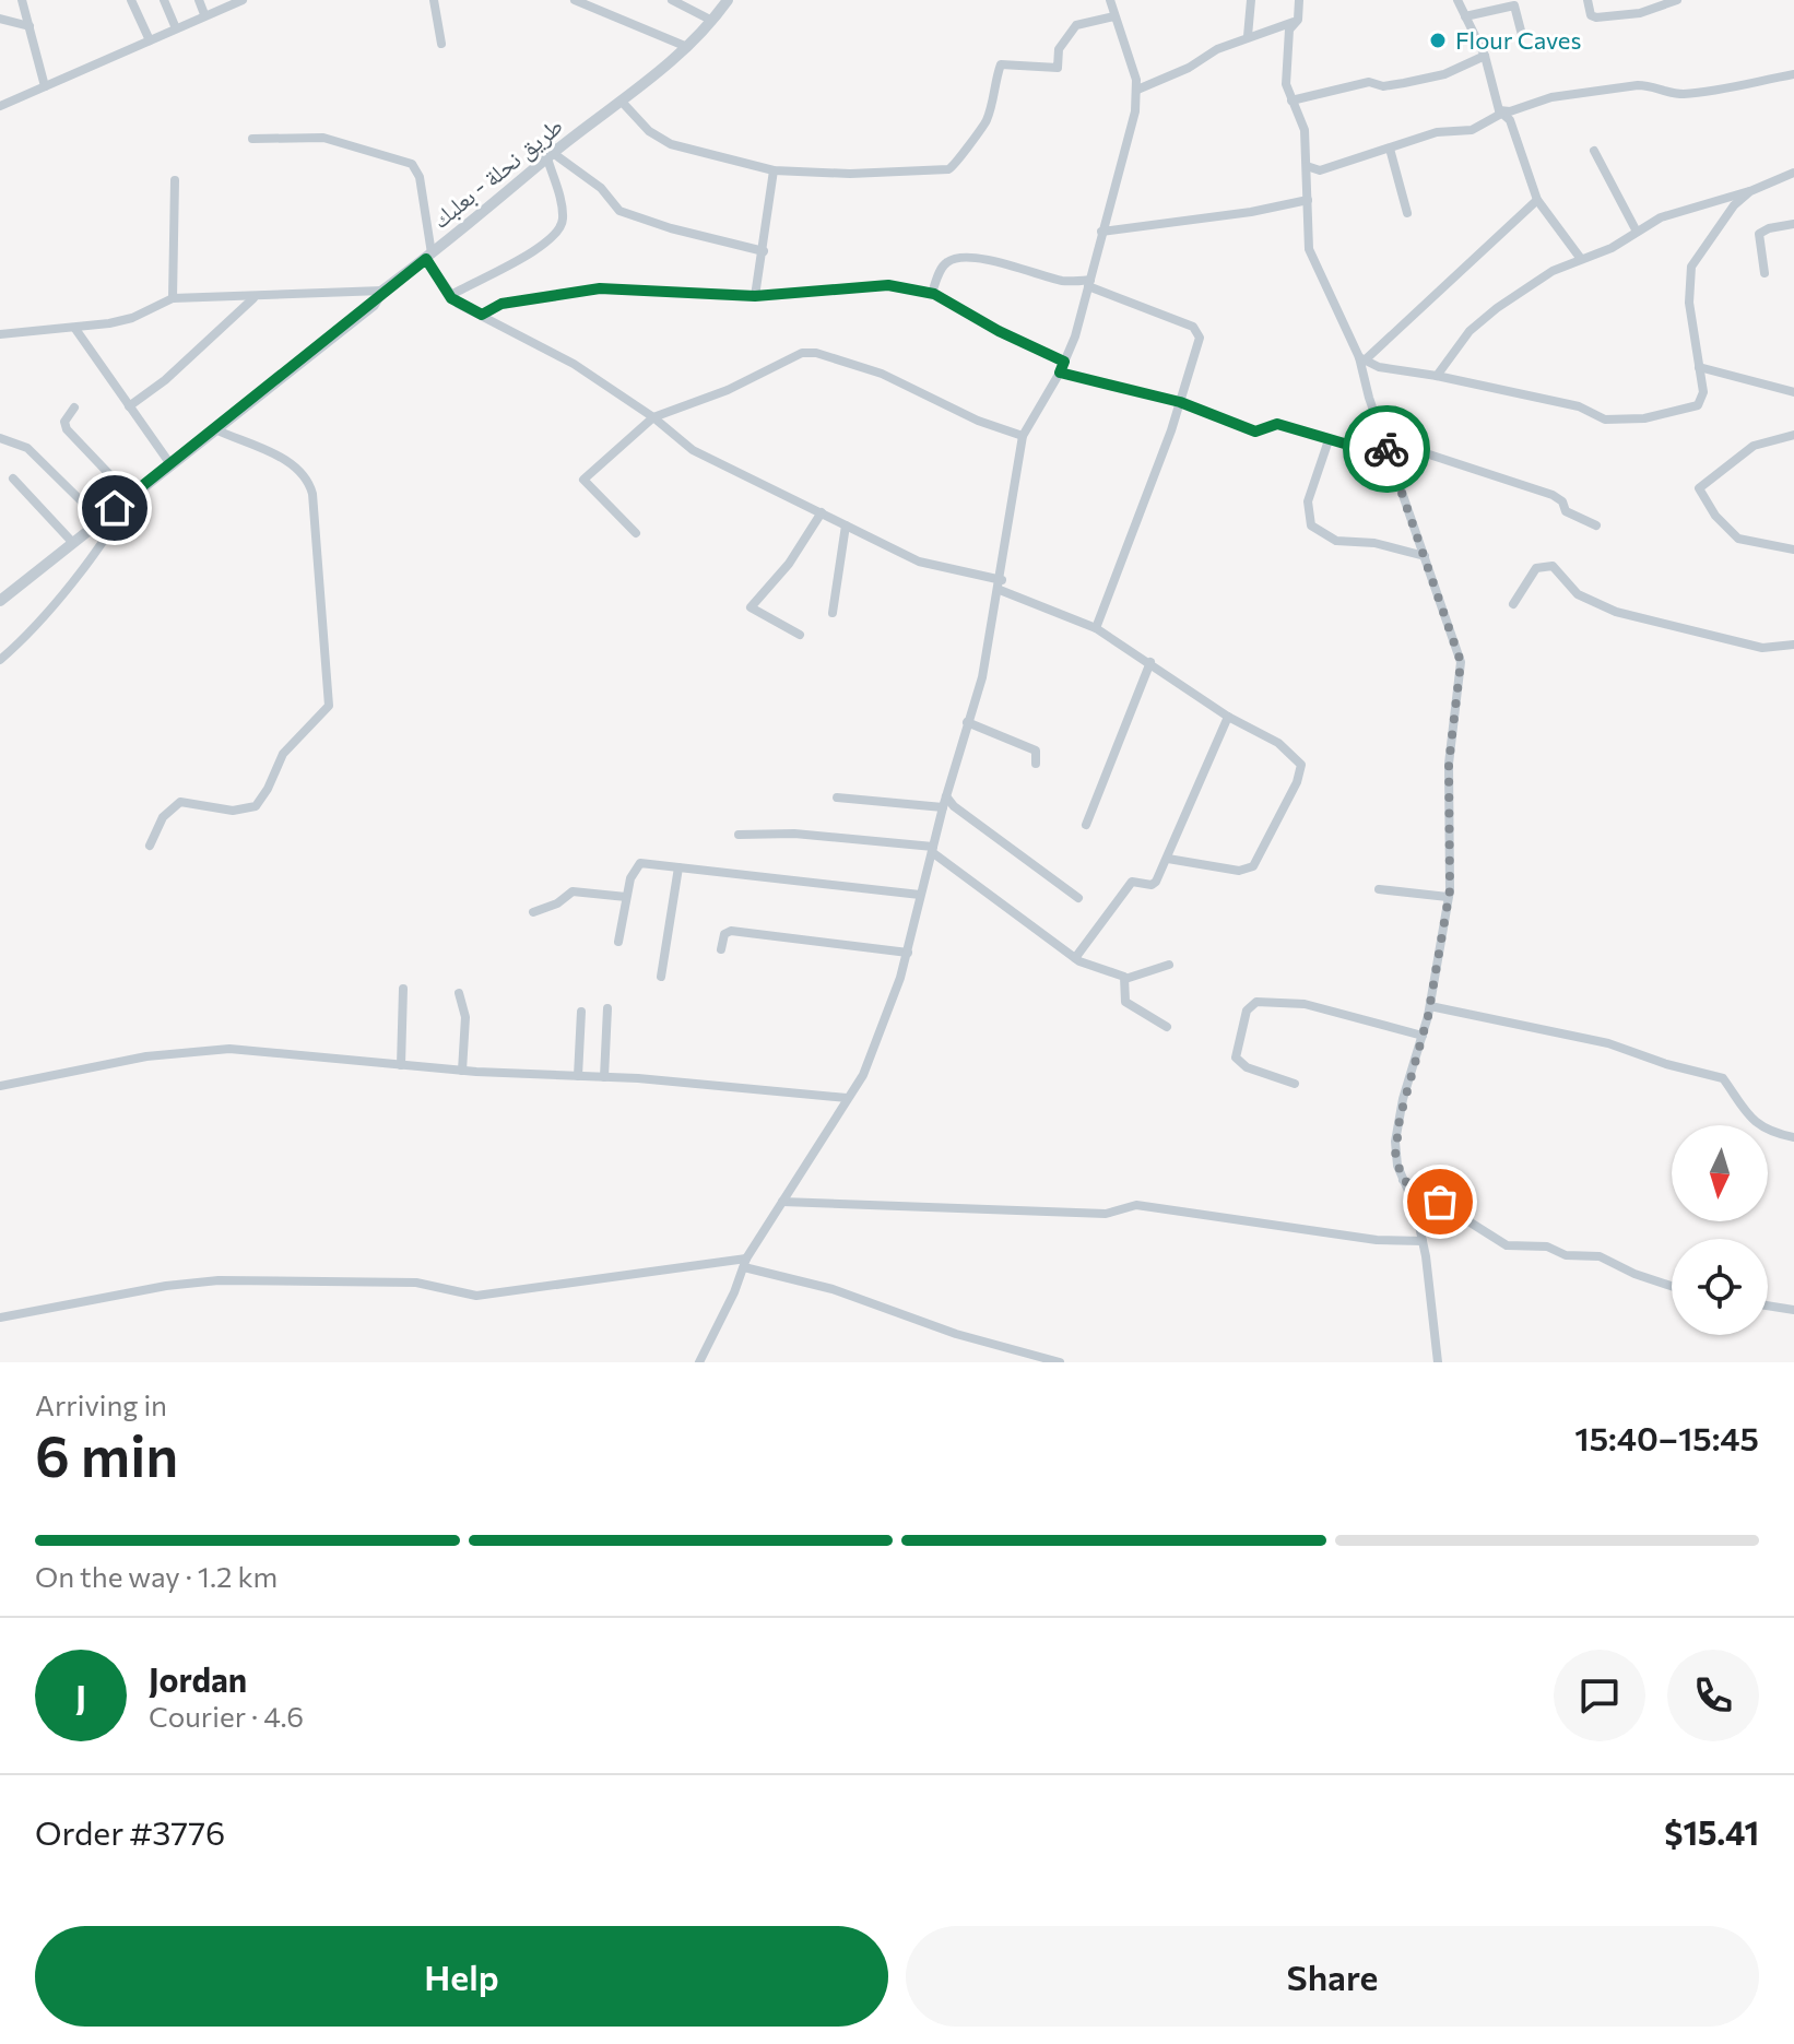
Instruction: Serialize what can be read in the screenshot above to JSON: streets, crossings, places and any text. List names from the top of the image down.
{
  "streets": {
    "street": ["طريق نحلة - بعلبك"]
  },
  "places": ["Flour Caves"],
  "north": "bottom",
  "page": {
    "heading": ["6 min", "Arriving in", "15:40–15:45"],
    "panel": [
      "Jordan",
      "Courier · 4.6",
      "Order #3776",
      "$15.41"
    ],
    "bar": "On the way · 1.2 km",
    "round": "J",
    "buttons": ["Help", "Share"]
  }
}
